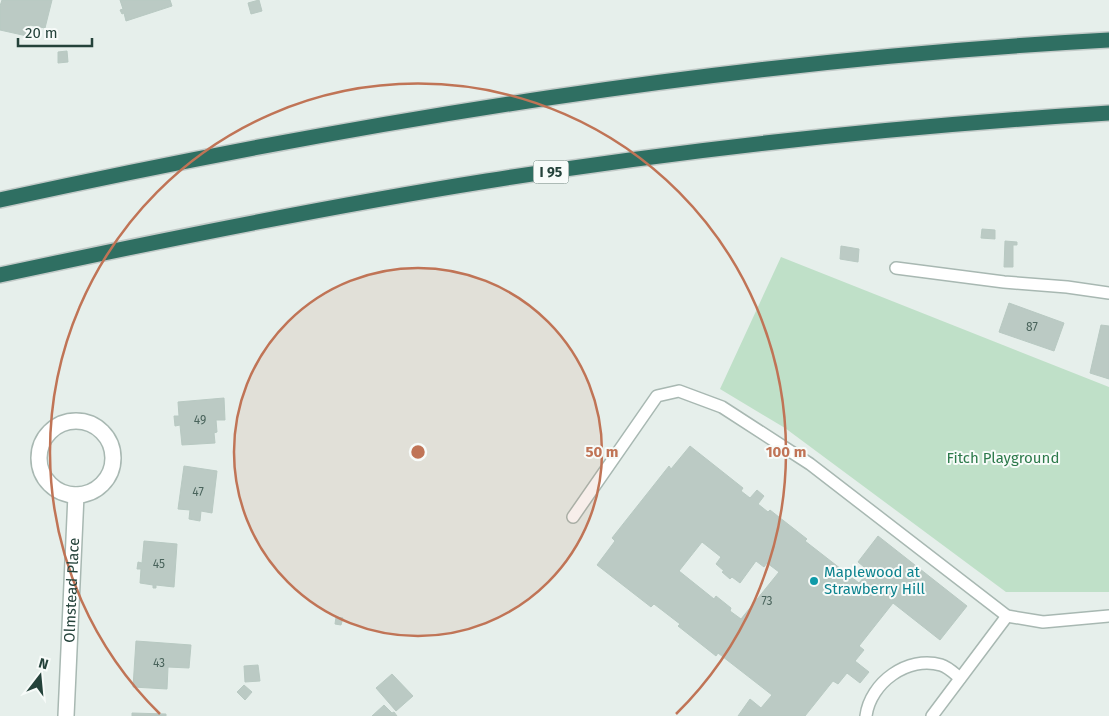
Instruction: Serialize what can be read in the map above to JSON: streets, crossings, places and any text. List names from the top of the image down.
{
  "streets": {
    "highway": ["I 95"],
    "street": ["Olmstead Place"]
  },
  "parks": ["Fitch Playground"],
  "places": ["Maplewood at Strawberry Hill"],
  "house_numbers": [
    "87",
    "49",
    "47",
    "45",
    "73",
    "43"
  ],
  "scale_bar": "20 m",
  "north": "top",
  "rings": ["50 m", "100 m"]
}
